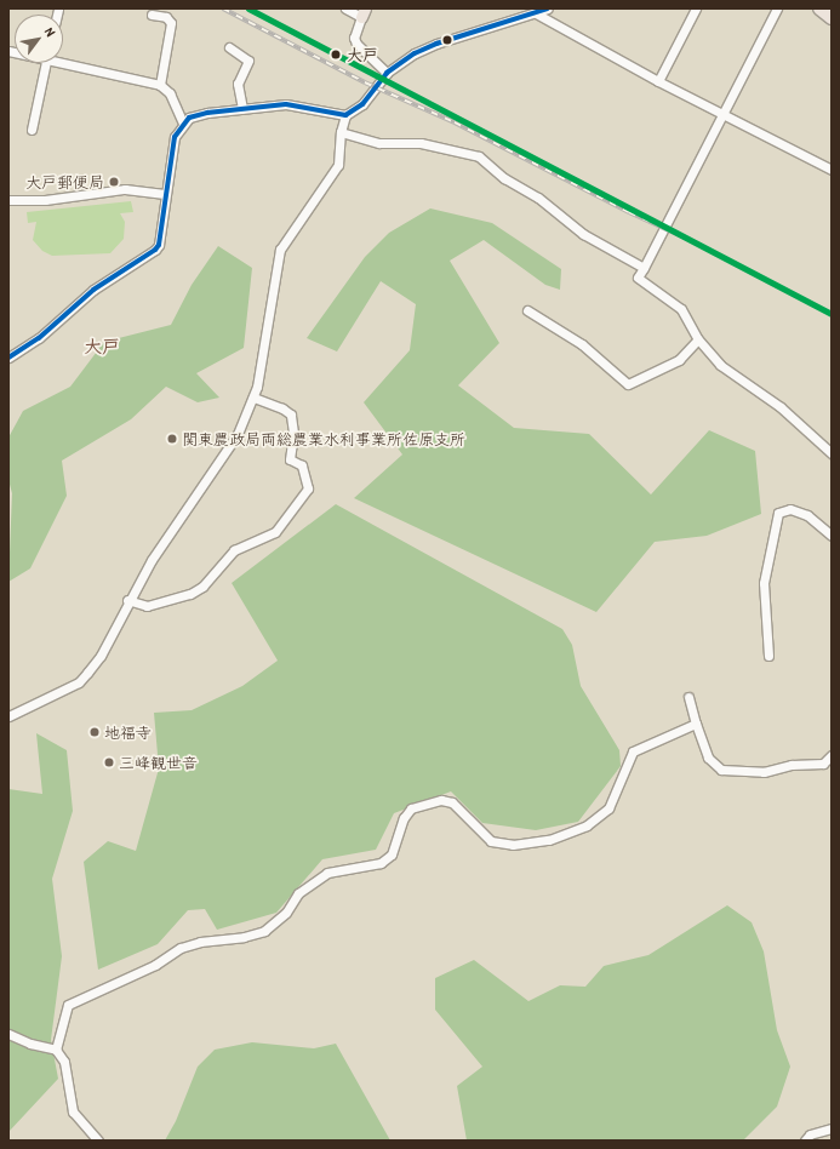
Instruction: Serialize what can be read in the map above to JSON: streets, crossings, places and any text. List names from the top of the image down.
{
  "districts": ["大戸"],
  "places": [
    "大戸",
    "大戸郵便局",
    "関東農政局両総農業水利事業所佐原支所",
    "地福寺",
    "三峰観世音"
  ],
  "north": "top right"
}
